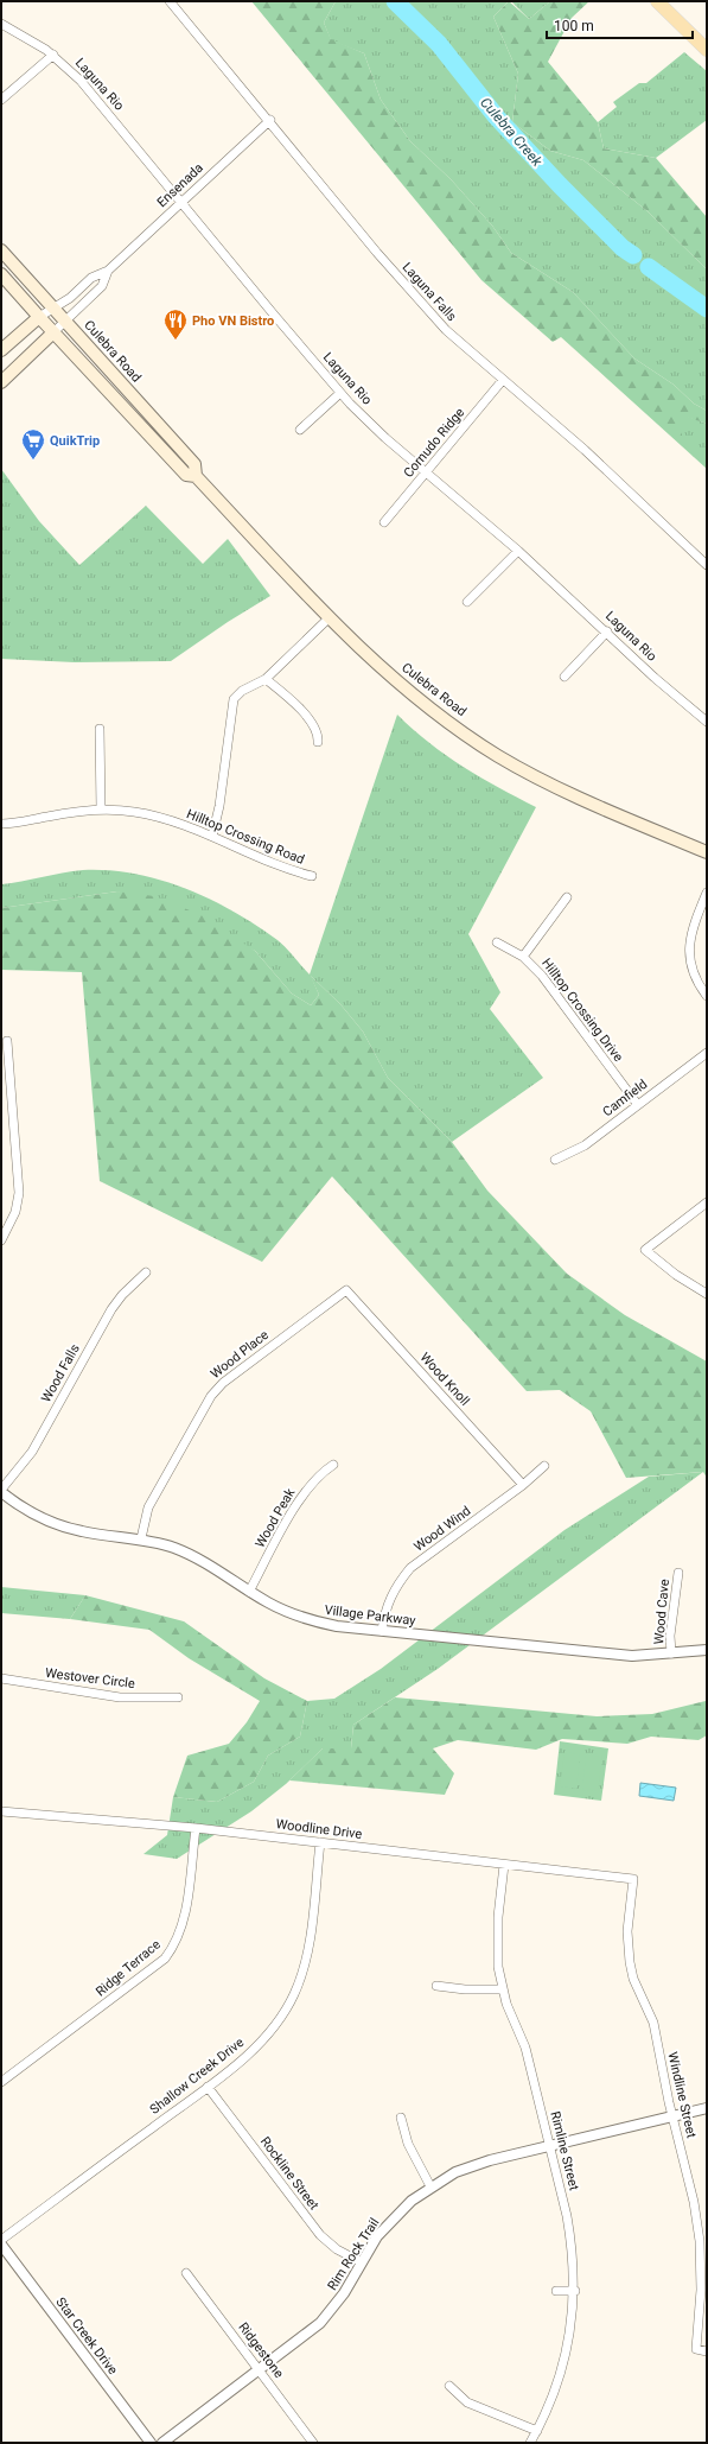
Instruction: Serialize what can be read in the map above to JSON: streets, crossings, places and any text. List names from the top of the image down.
{
  "streets": {
    "main road": ["Culebra Road"],
    "street": [
      "Laguna Rio",
      "Ensenada",
      "Laguna Falls",
      "Cornudo Ridge",
      "Hilltop Crossing Road",
      "Hilltop Crossing Drive",
      "Camfield",
      "Wood Place",
      "Wood Falls",
      "Wood Knoll",
      "Wood Peak",
      "Wood Wind",
      "Wood Cave",
      "Village Parkway",
      "Westover Circle",
      "Woodline Drive",
      "Ridge Terrace",
      "Shallow Creek Drive",
      "Windline Street",
      "Rimline Street",
      "Rockline Street",
      "Rim Rock Trail",
      "Star Creek Drive",
      "Ridgestone"
    ]
  },
  "crossings": [
    ["Laguna Rio", "Ensenada"],
    ["Laguna Rio", "Cornudo Ridge"],
    ["Ensenada", "Laguna Falls"],
    ["Ensenada", "Culebra Road"],
    ["Laguna Falls", "Cornudo Ridge"],
    ["Hilltop Crossing Drive", "Camfield"],
    ["Wood Place", "Wood Knoll"],
    ["Wood Place", "Village Parkway"],
    ["Wood Falls", "Village Parkway"],
    ["Wood Knoll", "Wood Wind"],
    ["Wood Peak", "Village Parkway"],
    ["Wood Wind", "Village Parkway"],
    ["Wood Cave", "Village Parkway"],
    ["Woodline Drive", "Ridge Terrace"],
    ["Woodline Drive", "Shallow Creek Drive"],
    ["Woodline Drive", "Windline Street"],
    ["Woodline Drive", "Rimline Street"],
    ["Shallow Creek Drive", "Rockline Street"],
    ["Windline Street", "Rim Rock Trail"],
    ["Rimline Street", "Rim Rock Trail"],
    ["Rockline Street", "Rim Rock Trail"],
    ["Rim Rock Trail", "Ridgestone"]
  ],
  "water": ["Culebra Creek"],
  "places": {
    "restaurant": ["Pho VN Bistro"],
    "supermarket": ["QuikTrip"]
  },
  "scale_bar": "100 m"
}
